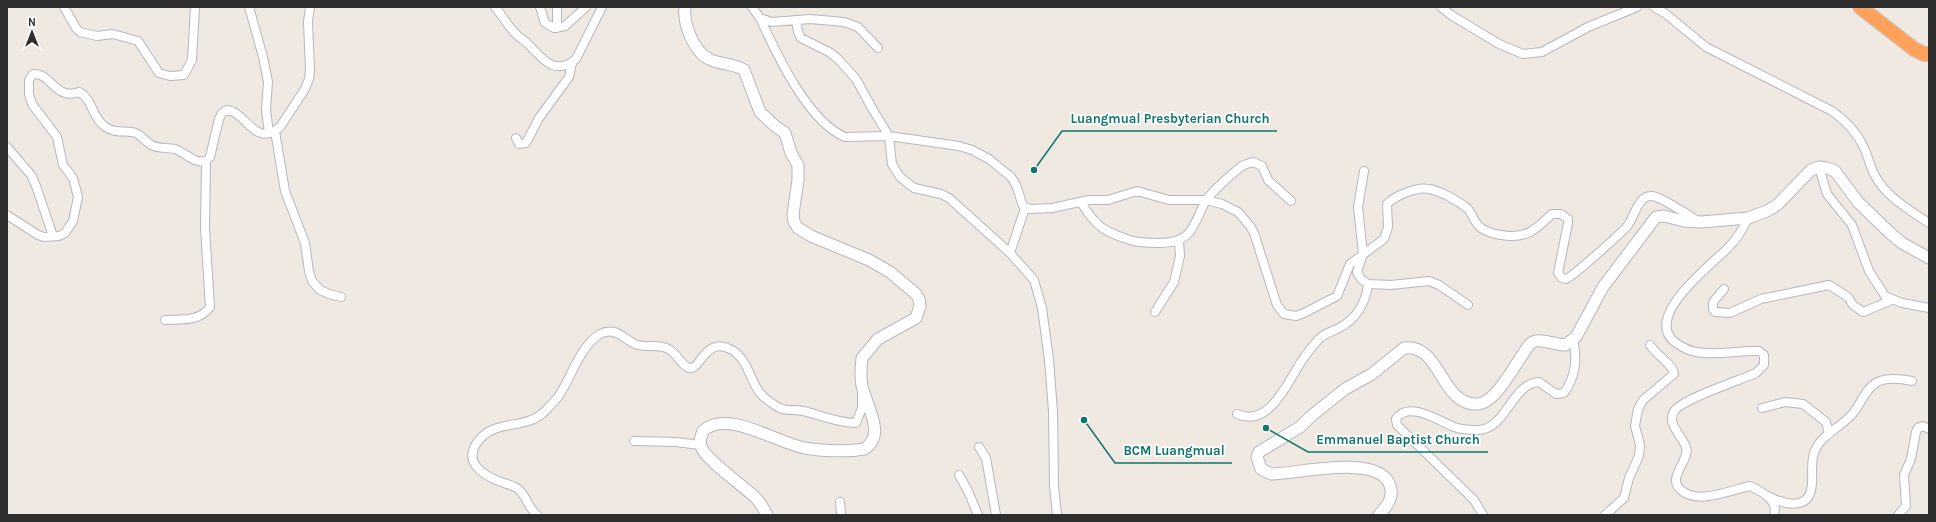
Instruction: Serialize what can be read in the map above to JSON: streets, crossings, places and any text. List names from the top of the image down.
{
  "places": ["Luangmual Presbyterian Church", "BCM Luangmual", "Emmanuel Baptist Church"],
  "north": "top"
}
